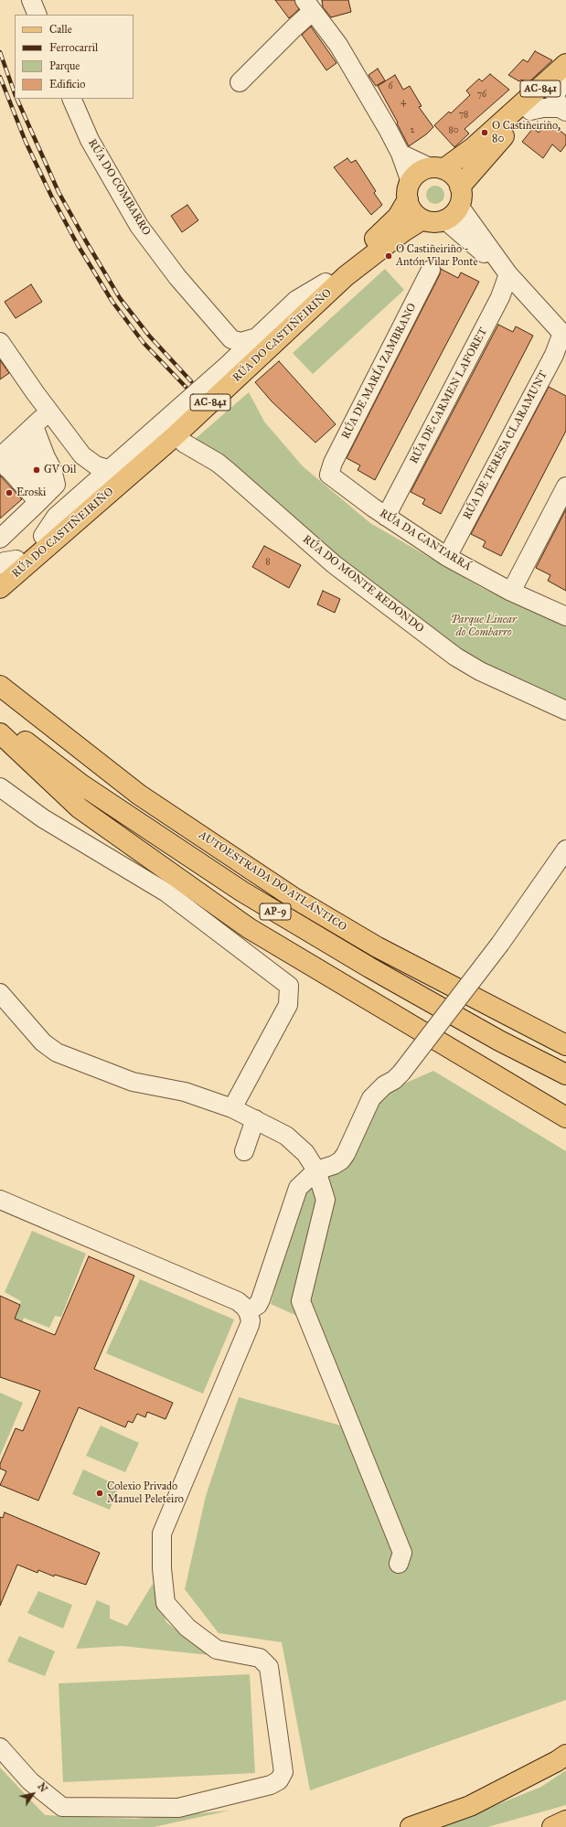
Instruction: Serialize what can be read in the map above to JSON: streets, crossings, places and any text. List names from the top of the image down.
{
  "streets": {
    "main road": [
      "AC-841",
      "RÚA DO CASTIÑEIRIÑO",
      "AUTOESTRADA DO ATLÁNTICO",
      "AP-9"
    ],
    "street": [
      "RÚA DO COMBARRO",
      "RÚA DE MARÍA ZAMBRANO",
      "RÚA DE CARMEN LAFORET",
      "RÚA DE TERESA CLARAMUNT",
      "RÚA DA CANTARRÁ",
      "RÚA DO MONTE REDONDO"
    ]
  },
  "crossings": [
    ["AC-841", "RÚA DO CASTIÑEIRIÑO"],
    ["RÚA DO CASTIÑEIRIÑO", "RÚA DO MONTE REDONDO"],
    ["RÚA DE MARÍA ZAMBRANO", "RÚA DA CANTARRÁ"],
    ["RÚA DE CARMEN LAFORET", "RÚA DA CANTARRÁ"],
    ["RÚA DE TERESA CLARAMUNT", "RÚA DA CANTARRÁ"]
  ],
  "parks": ["Parque Linear do Combarro"],
  "places": [
    "O Castiñeiriño, 80",
    "O Castiñeiriño - Antón Vilar Ponte",
    "GV Oil",
    "Eroski",
    "Colexio Privado Manuel Peleteiro"
  ],
  "house_numbers": [
    "6",
    "76",
    "4",
    "78",
    "2",
    "80",
    "8"
  ],
  "legend": [
    "Calle",
    "Ferrocarril",
    "Parque",
    "Edificio"
  ],
  "north": "top right"
}
